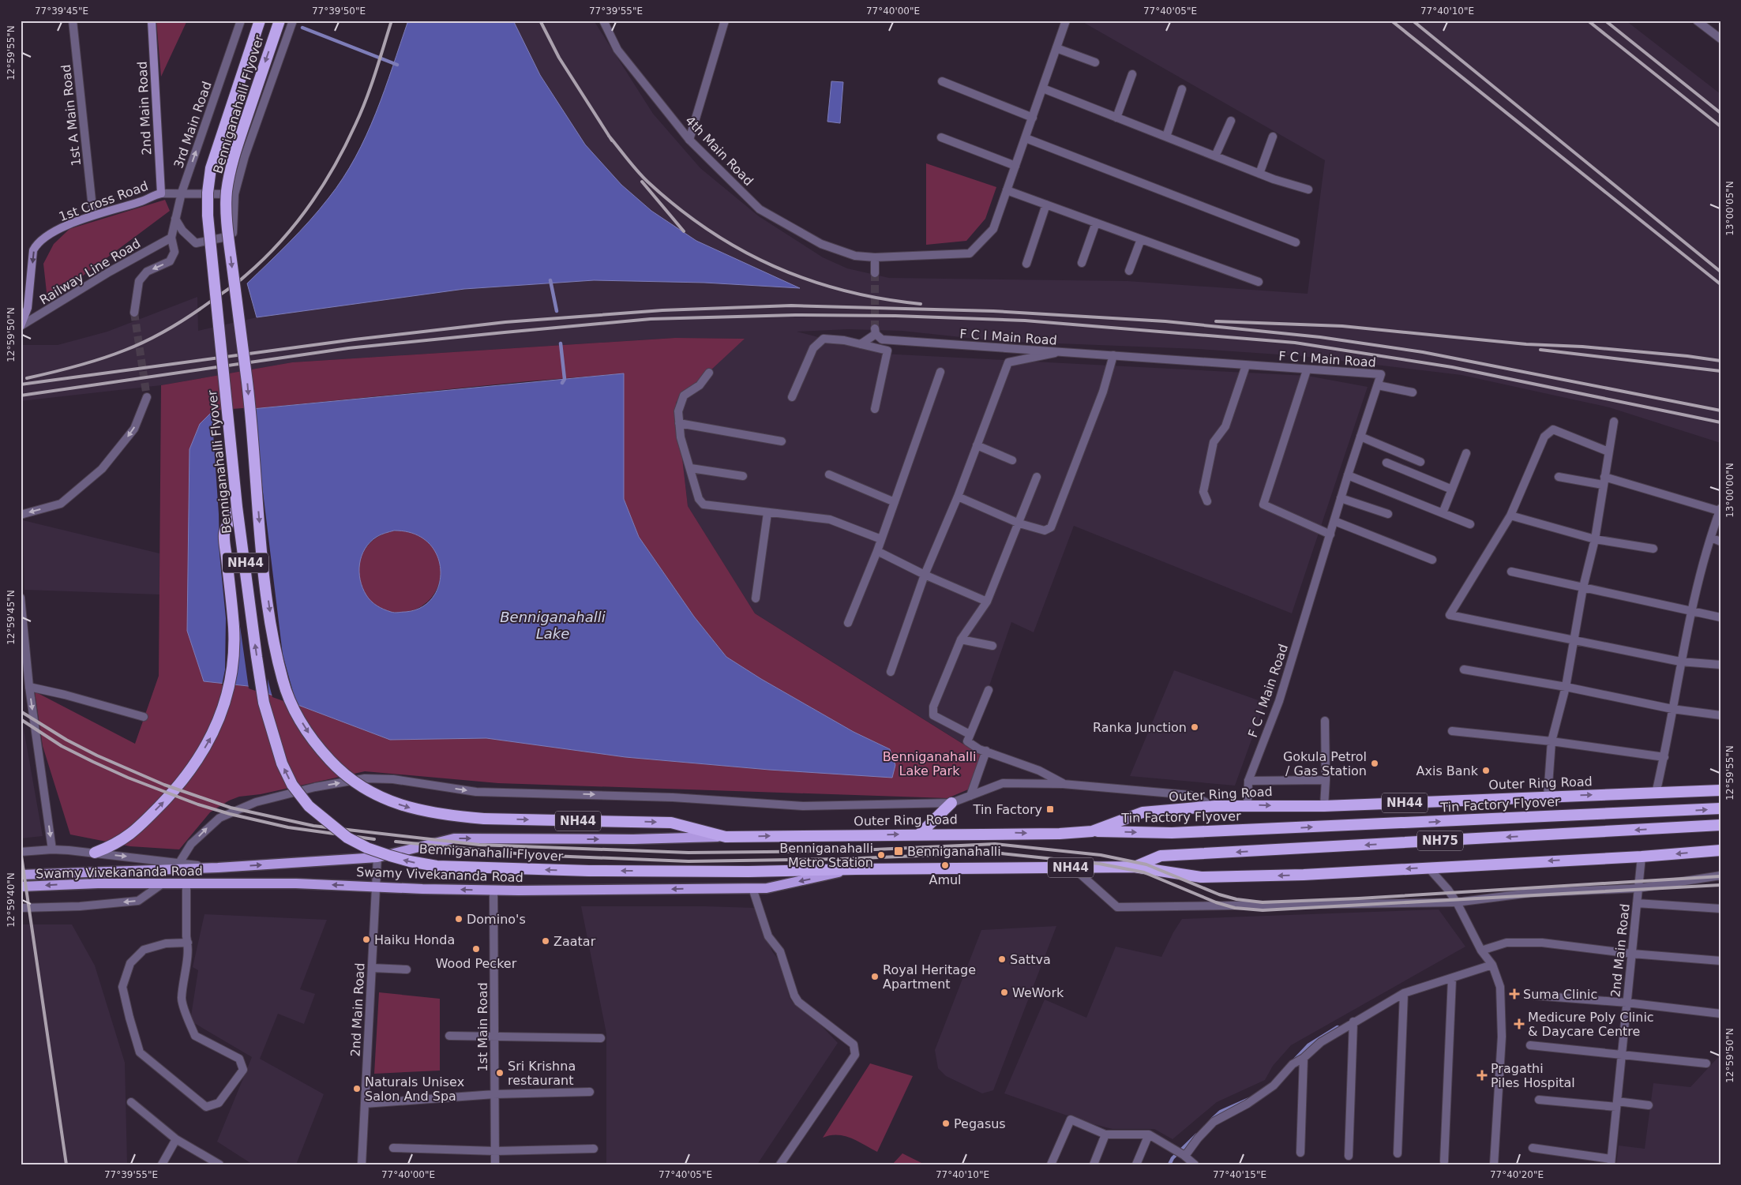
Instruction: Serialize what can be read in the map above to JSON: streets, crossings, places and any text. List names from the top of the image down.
{
  "streets": {
    "highway": [
      "Benniganahalli Flyover",
      "NH44",
      "Outer Ring Road",
      "Tin Factory Flyover",
      "NH75"
    ],
    "main road": ["2nd Main Road", "1st Cross Road", "Swamy Vivekananda Road"],
    "street": [
      "1st A Main Road",
      "3rd Main Road",
      "4th Main Road",
      "Railway Line Road",
      "F C I Main Road",
      "1st Main Road"
    ]
  },
  "crossings": [
    ["Benniganahalli Flyover", "NH44"],
    ["Benniganahalli Flyover", "Outer Ring Road"],
    ["Benniganahalli Flyover", "Swamy Vivekananda Road"],
    ["2nd Main Road", "1st Cross Road"],
    ["2nd Main Road", "NH44"],
    ["2nd Main Road", "Swamy Vivekananda Road"],
    ["3rd Main Road", "1st Cross Road"],
    ["3rd Main Road", "Railway Line Road"],
    ["1st Cross Road", "Railway Line Road"],
    ["F C I Main Road", "Outer Ring Road"],
    ["NH44", "NH75"],
    ["NH44", "Swamy Vivekananda Road"],
    ["Outer Ring Road", "Tin Factory Flyover"],
    ["Outer Ring Road", "Swamy Vivekananda Road"],
    ["Swamy Vivekananda Road", "1st Main Road"]
  ],
  "one_way": ["1st Cross Road"],
  "water": ["Benniganahalli Lake"],
  "parks": ["Benniganahalli Lake Park"],
  "places": {
    "other": [
      "Ranka Junction",
      "Gokula Petrol / Gas Station",
      "Axis Bank",
      "Benniganahalli Metro Station",
      "Amul",
      "Domino's",
      "Haiku Honda",
      "Zaatar",
      "Wood Pecker",
      "Sattva",
      "Royal Heritage Apartment",
      "WeWork",
      "Sri Krishna restaurant",
      "Naturals Unisex Salon And Spa",
      "Pegasus"
    ],
    "transit": ["Tin Factory", "Benniganahalli"],
    "health": ["Suma Clinic", "Medicure Poly Clinic & Daycare Centre", "Pragathi Piles Hospital"]
  },
  "coordinates": [
    "77°39'45\"E",
    "77°39'50\"E",
    "77°39'55\"E",
    "77°40'00\"E",
    "77°40'05\"E",
    "77°40'10\"E",
    "12°59'55\"N",
    "13°00'05\"N",
    "12°59'50\"N",
    "13°00'00\"N",
    "12°59'45\"N",
    "12°59'40\"N",
    "77°40'15\"E",
    "77°40'20\"E"
  ]
}
